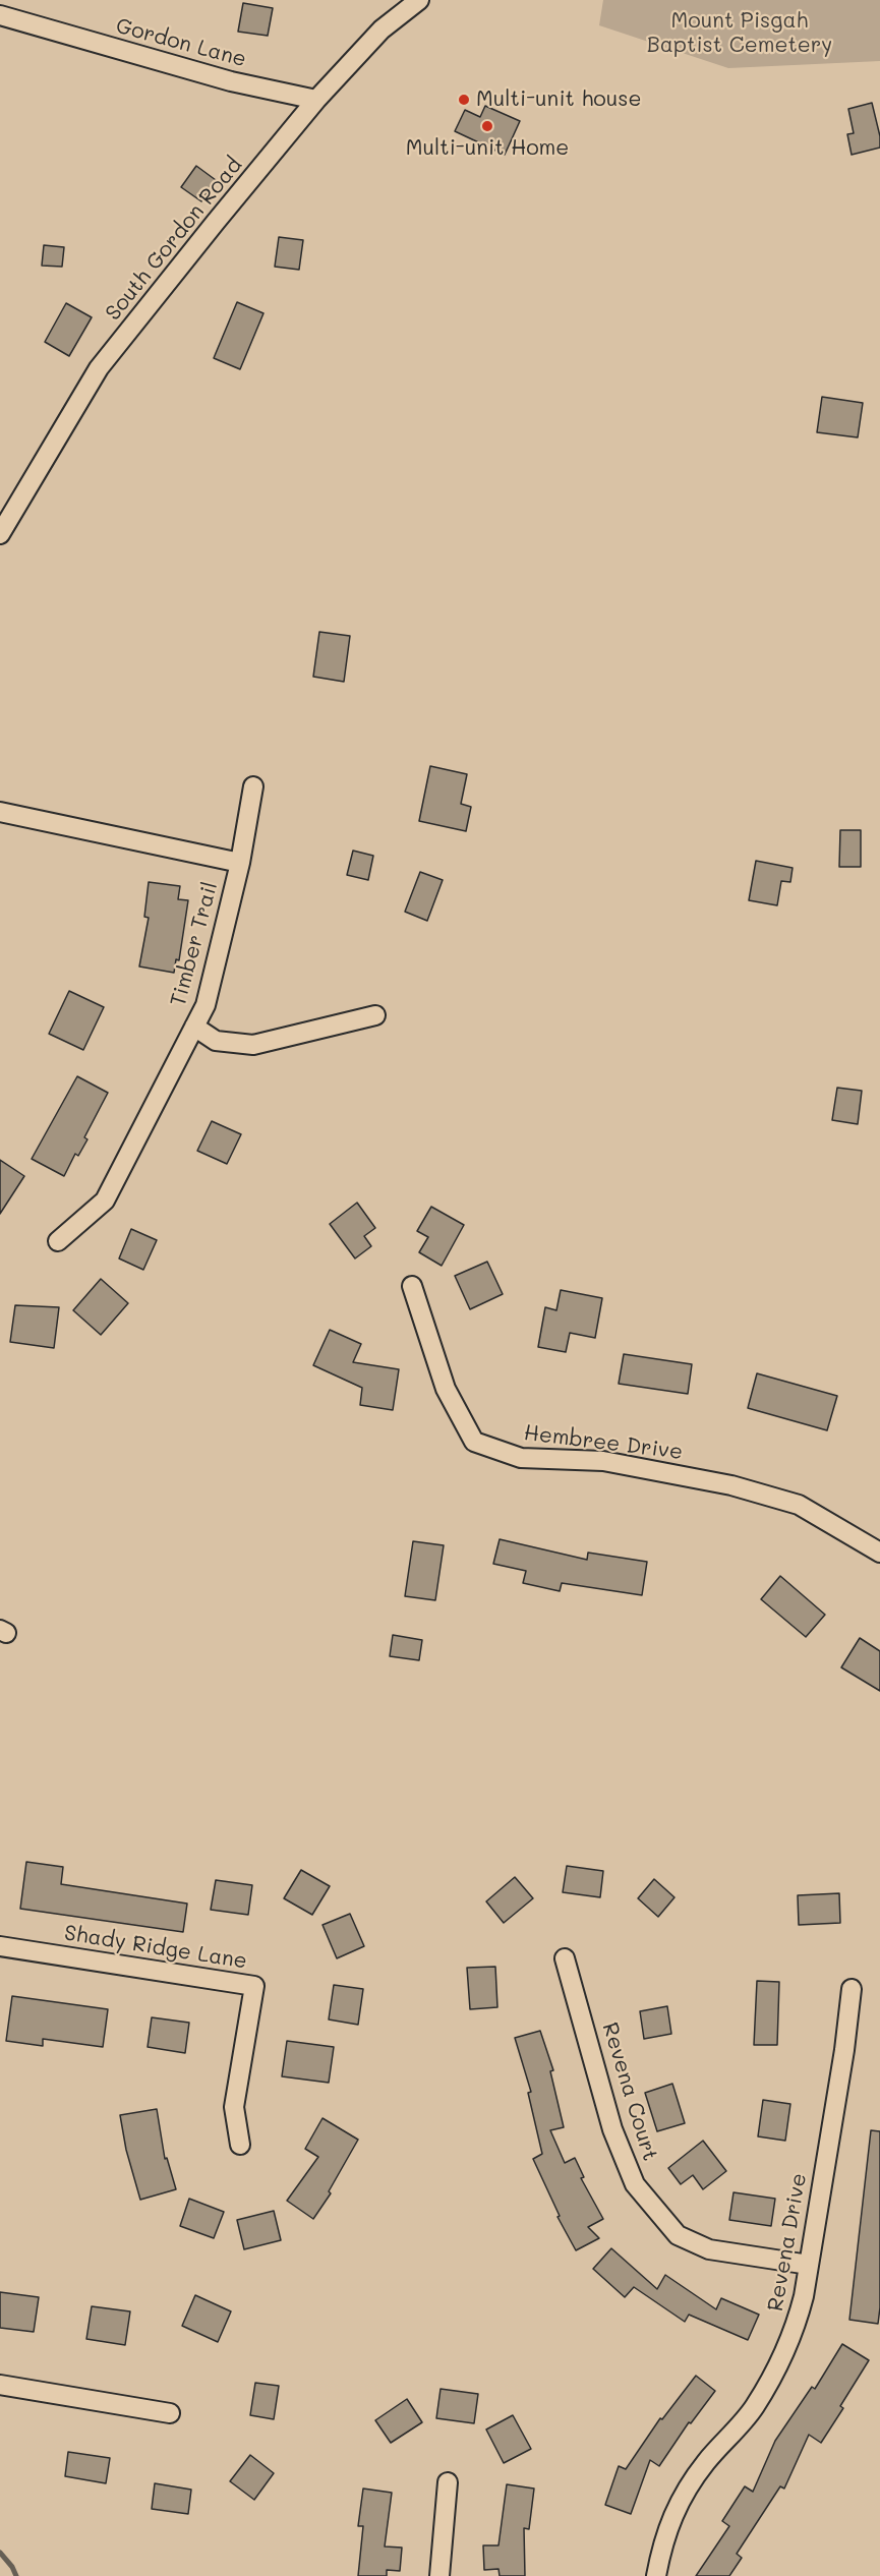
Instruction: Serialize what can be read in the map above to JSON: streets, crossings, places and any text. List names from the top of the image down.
{
  "streets": {
    "street": [
      "Gordon Lane",
      "South Gordon Road",
      "Timber Trail",
      "Hembree Drive",
      "Shady Ridge Lane",
      "Revena Court",
      "Revena Drive"
    ]
  },
  "crossings": [
    ["Gordon Lane", "South Gordon Road"],
    ["Revena Court", "Revena Drive"]
  ],
  "parks": ["Mount Pisgah Baptist Cemetery"],
  "places": ["Multi-unit house", "Multi-unit Home"]
}
